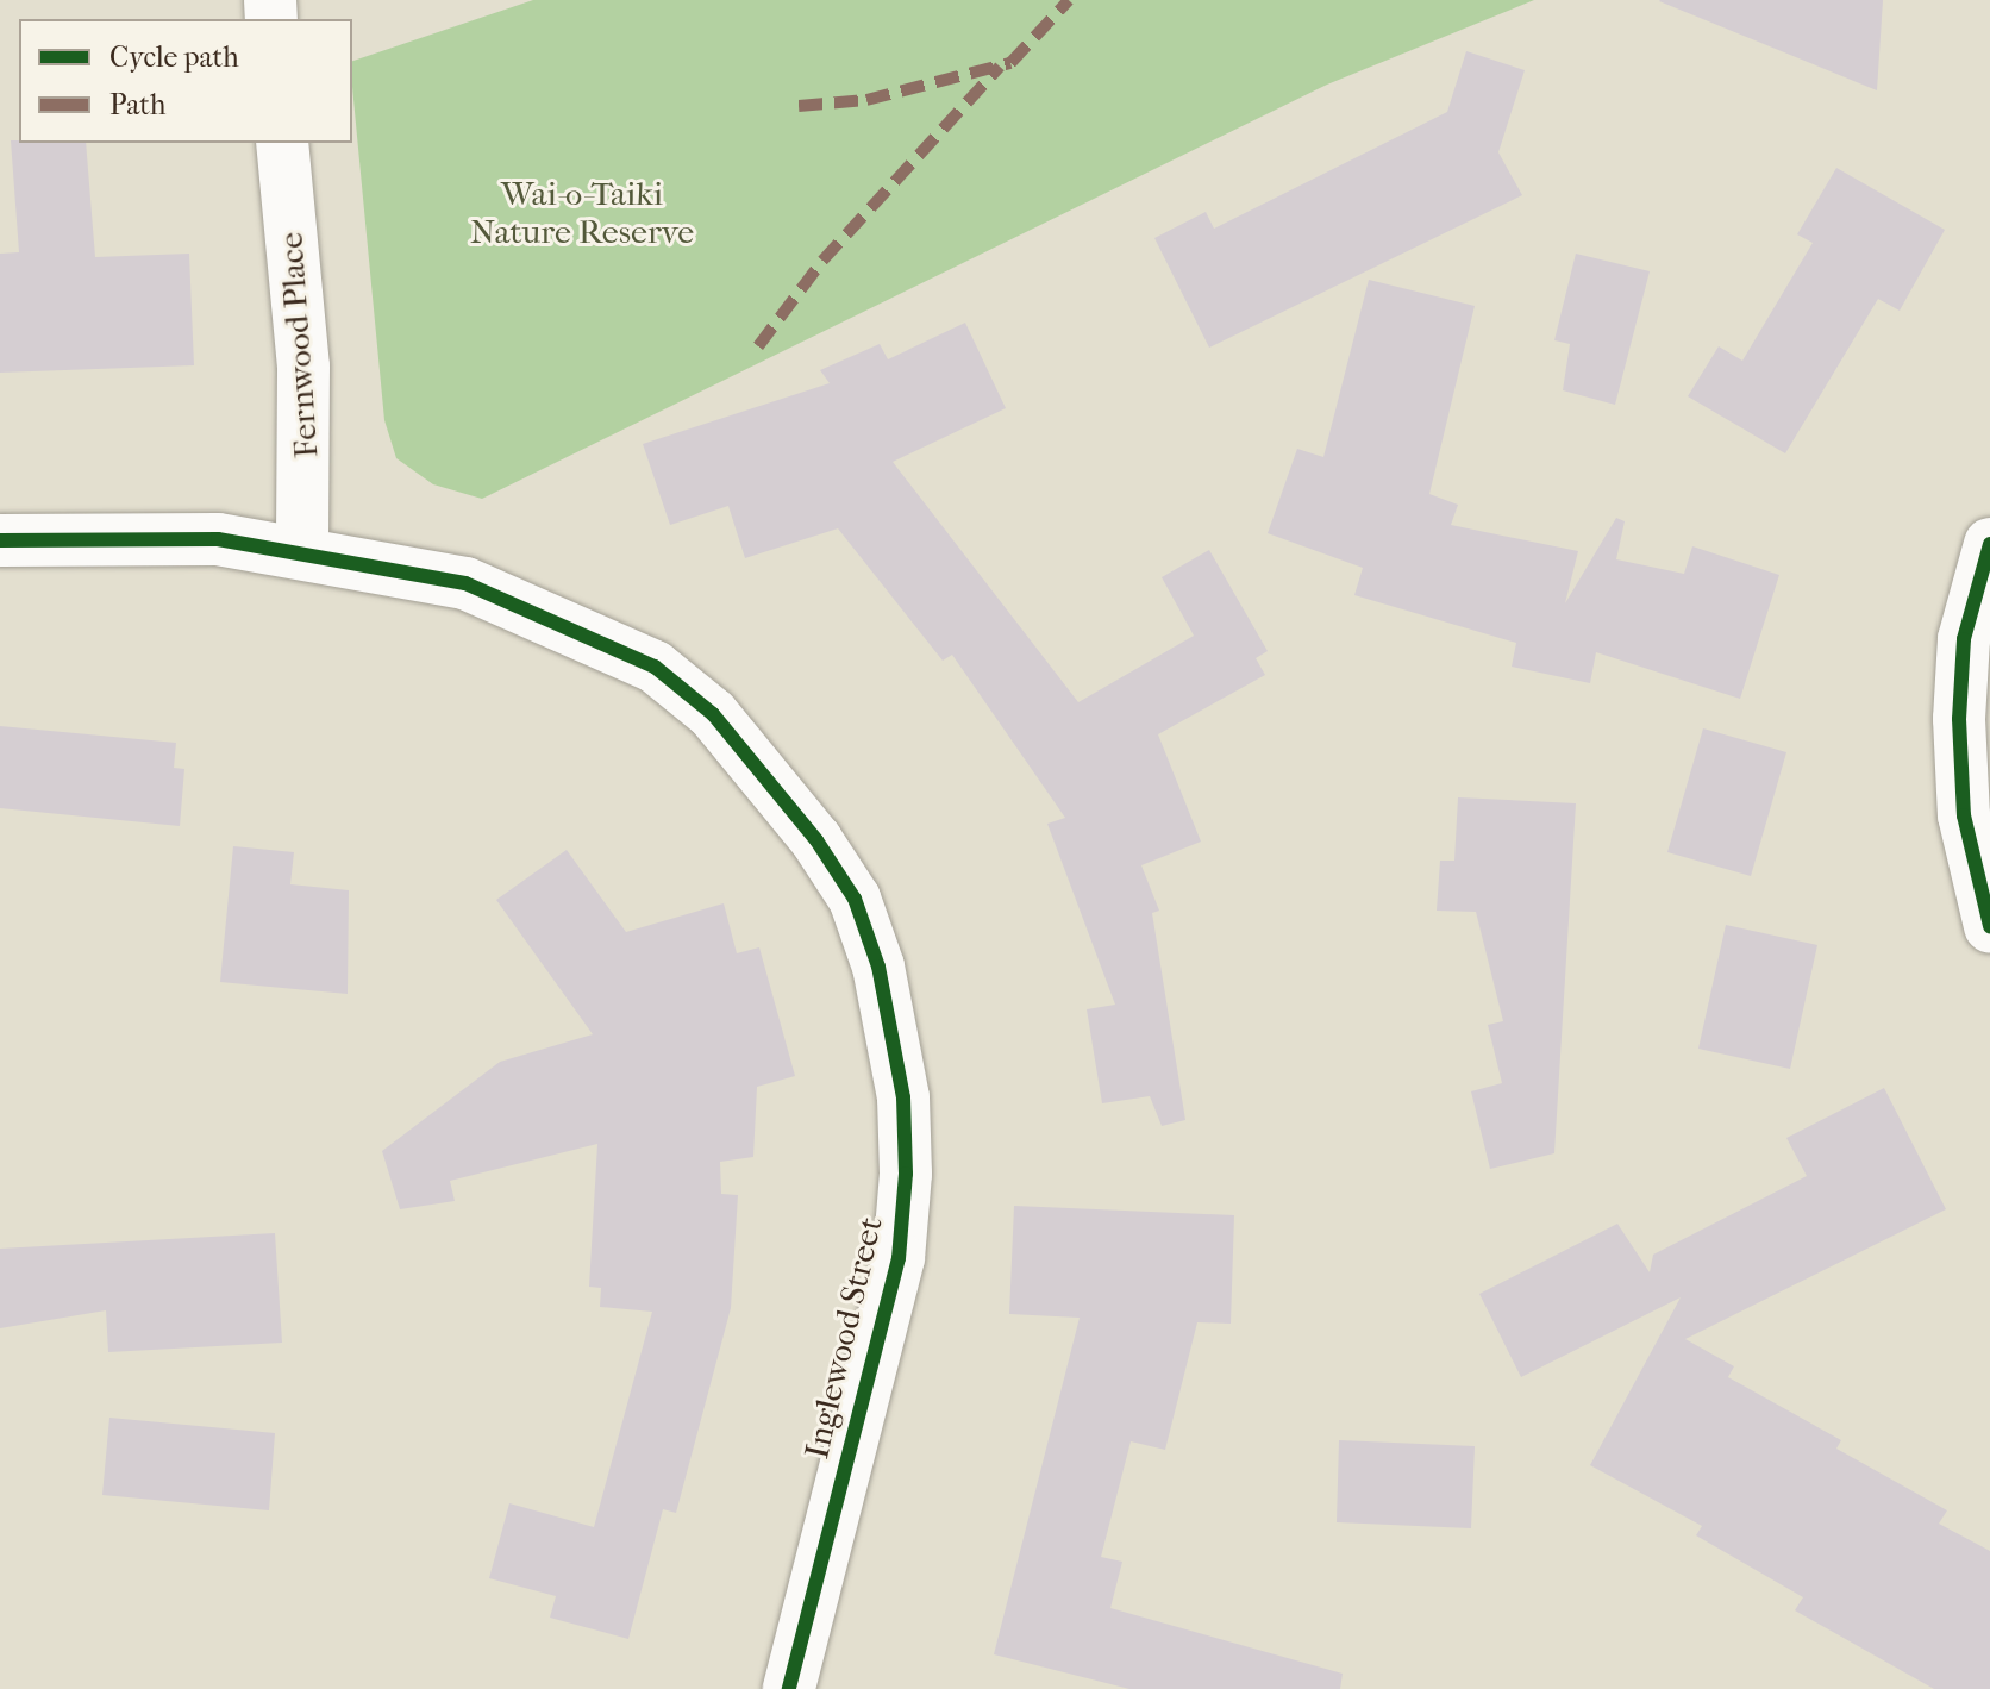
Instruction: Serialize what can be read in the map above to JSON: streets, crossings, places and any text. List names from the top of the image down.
{
  "streets": {
    "street": ["Fernwood Place", "Inglewood Street"]
  },
  "crossings": [
    ["Fernwood Place", "Inglewood Street"]
  ],
  "parks": ["Wai-o-Taiki Nature Reserve"],
  "legend": ["Cycle path", "Path"]
}
